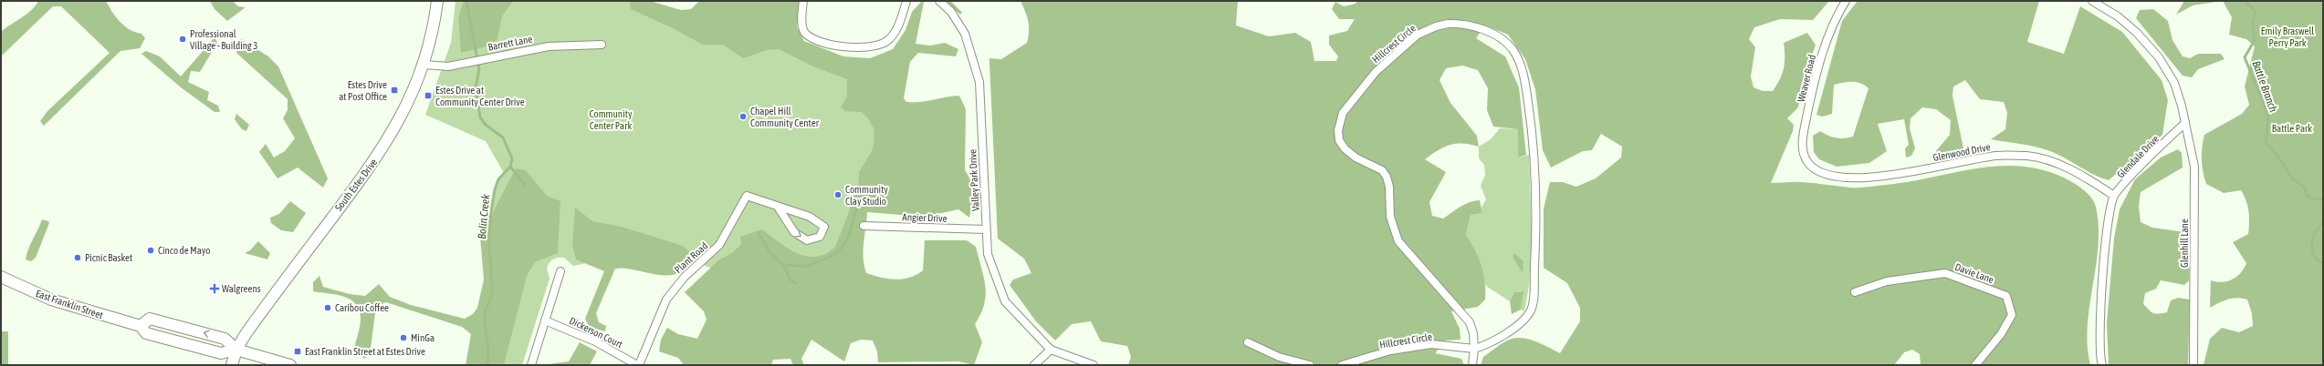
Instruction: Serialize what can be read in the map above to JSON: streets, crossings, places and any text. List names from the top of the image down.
{
  "streets": {
    "main road": ["South Estes Drive", "East Franklin Street"],
    "street": [
      "Barrett Lane",
      "Hillcrest Circle",
      "Weaver Road",
      "Glenwood Drive",
      "Glendale Drive",
      "Valley Park Drive",
      "Angier Drive",
      "Glenhill Lane",
      "Plant Road",
      "Davie Lane",
      "Dickerson Court"
    ]
  },
  "crossings": [
    ["Barrett Lane", "South Estes Drive"],
    ["Weaver Road", "Glenwood Drive"],
    ["Glenwood Drive", "Glendale Drive"],
    ["Glendale Drive", "Glenhill Lane"],
    ["Valley Park Drive", "Angier Drive"],
    ["South Estes Drive", "East Franklin Street"],
    ["Plant Road", "Dickerson Court"]
  ],
  "water": ["Battle Branch", "Bolin Creek"],
  "parks": ["Emily Braswell Perry Park", "Community Center Park", "Battle Park"],
  "places": {
    "other": [
      "Professional Village - Building 3",
      "Chapel Hill Community Center",
      "Community Clay Studio",
      "Cinco de Mayo",
      "Picnic Basket",
      "Caribou Coffee",
      "MinGa"
    ],
    "transit": ["Estes Drive at Post Office", "Estes Drive at Community Center Drive", "East Franklin Street at Estes Drive"],
    "health": ["Walgreens"]
  }
}
